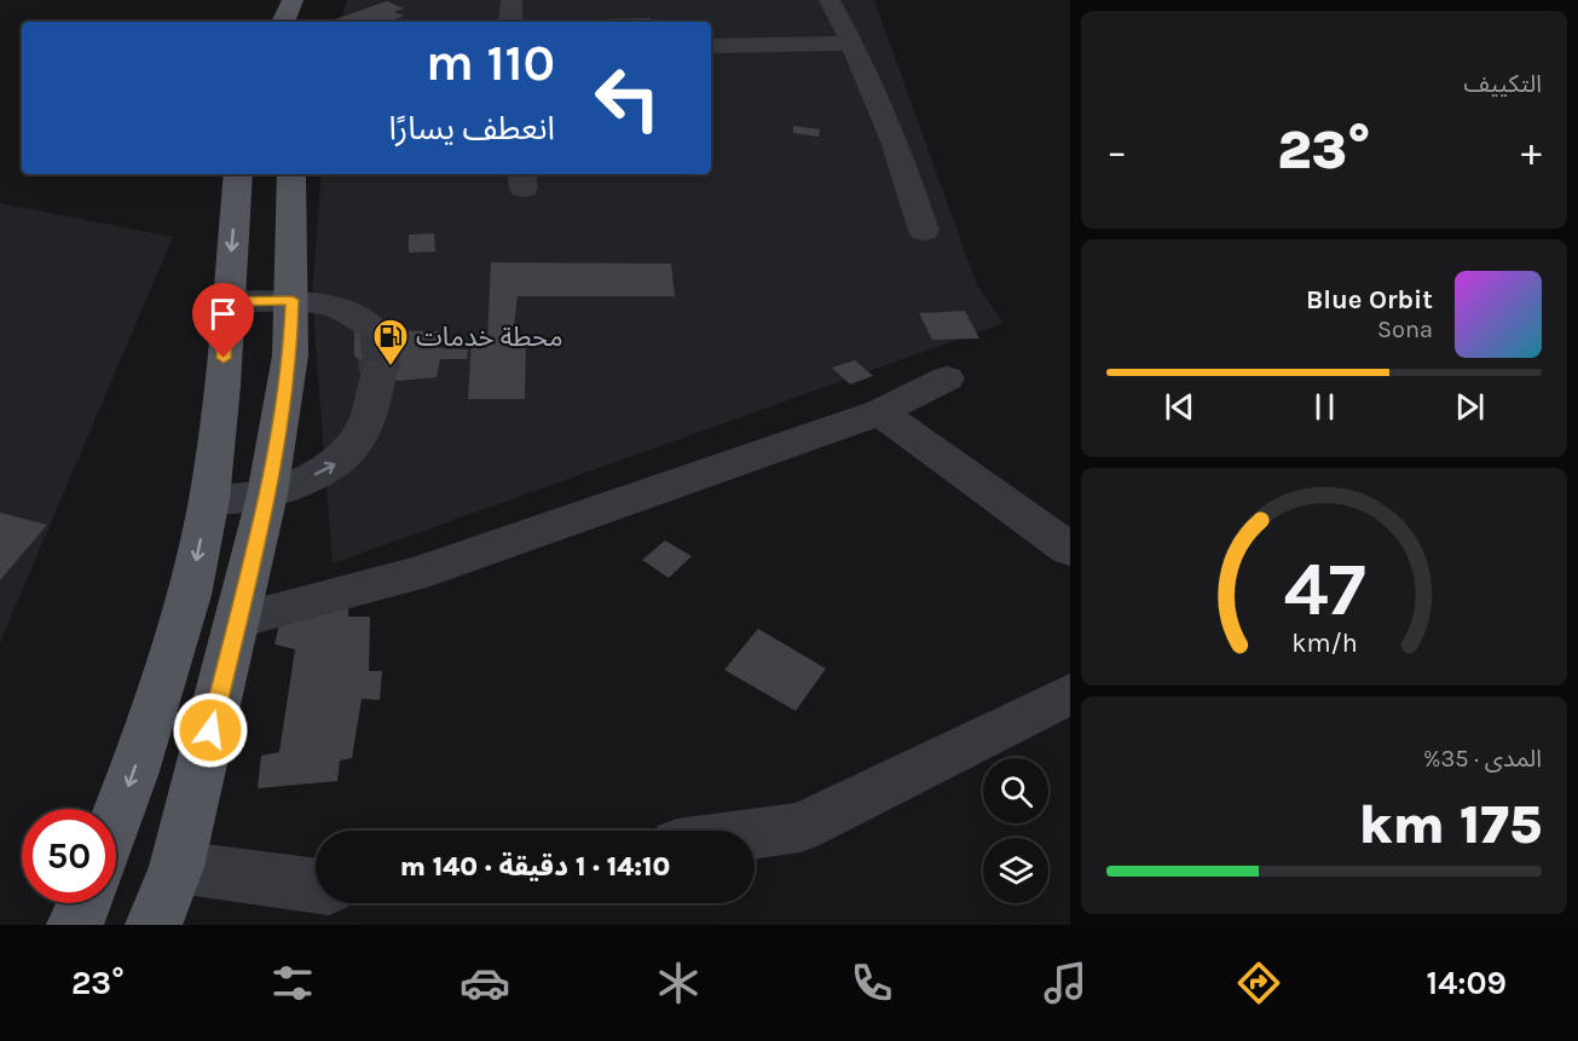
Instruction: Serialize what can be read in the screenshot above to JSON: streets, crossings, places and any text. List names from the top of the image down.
{
  "places": {
    "fuel station": ["محطة خدمات"]
  },
  "page": {
    "tile": [
      "التكييف",
      ["المدى · 35%", "175 km"]
    ],
    "turn": ["110 m", "انعطف يسارًا"],
    "heat": ["−", "23°", "+"],
    "song": ["Blue Orbit", "Sona"],
    "limit": "50",
    "trip": "14:10 · 1 دقيقة · 140 m",
    "tabs": ["14:09", "23°"],
    "gauge": ["47", "km/h"]
  }
}
